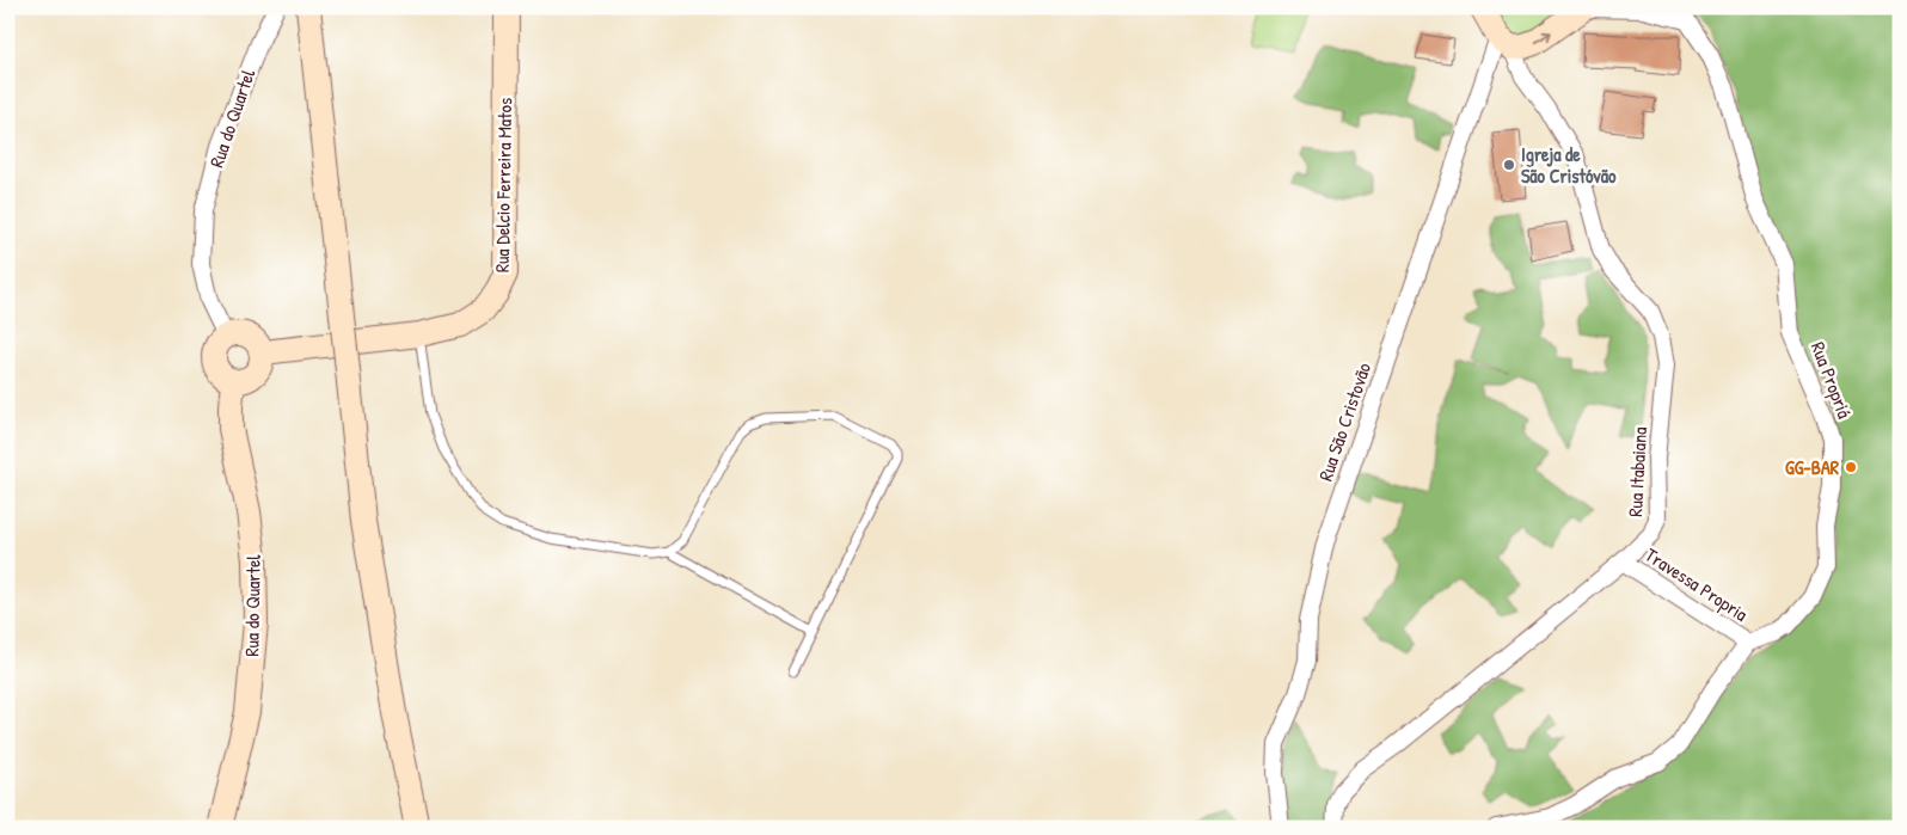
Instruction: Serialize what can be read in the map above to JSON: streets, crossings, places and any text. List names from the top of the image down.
{
  "streets": {
    "street": [
      "Rua do Quartel",
      "Rua Delcio Ferreira Matos",
      "Rua Propriá",
      "Rua São Cristovão",
      "Rua Itabaiana",
      "Travessa Propria"
    ]
  },
  "crossings": [
    ["Rua do Quartel", "Rua Delcio Ferreira Matos"],
    ["Rua Propriá", "Travessa Propria"],
    ["Rua São Cristovão", "Rua Itabaiana"],
    ["Rua Itabaiana", "Travessa Propria"]
  ],
  "places": ["Igreja de São Cristóvão", "GG-BAR"]
}
